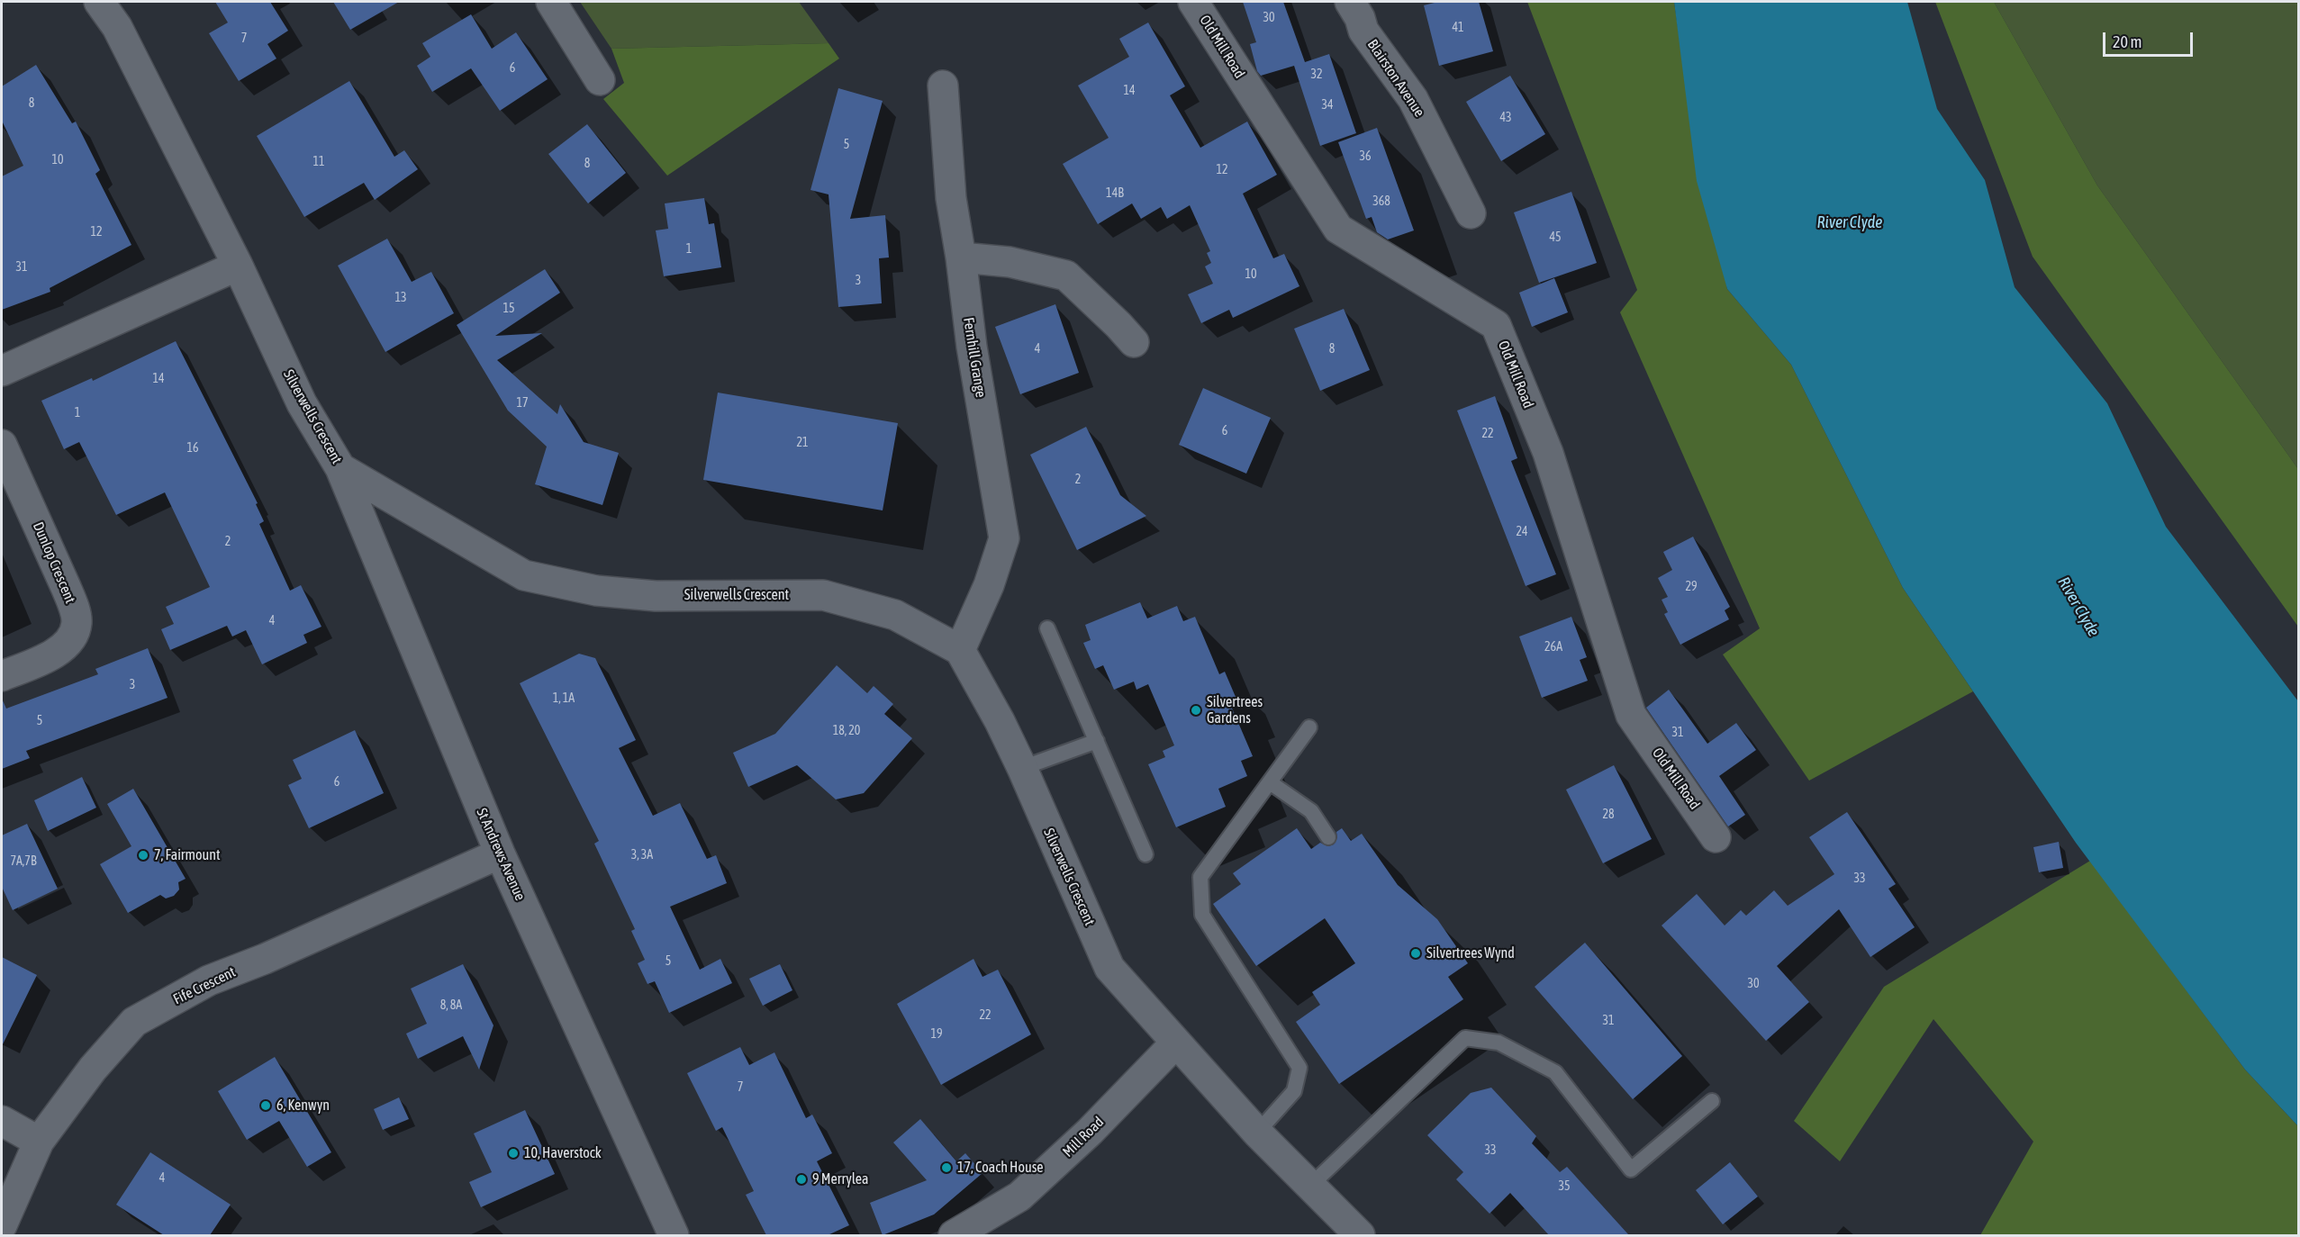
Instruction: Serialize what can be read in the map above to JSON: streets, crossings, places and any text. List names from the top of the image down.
{
  "streets": {
    "street": [
      "Old Mill Road",
      "Blairston Avenue",
      "Fernhill Grange",
      "Silverwells Crescent",
      "Dunlop Crescent",
      "St Andrews Avenue",
      "Fife Crescent",
      "Mill Road"
    ]
  },
  "crossings": [
    ["Fernhill Grange", "Silverwells Crescent"],
    ["Silverwells Crescent", "St Andrews Avenue"],
    ["Silverwells Crescent", "Mill Road"],
    ["St Andrews Avenue", "Fife Crescent"]
  ],
  "water": ["River Clyde"],
  "places": [
    "Silvertrees Gardens",
    "7, Fairmount",
    "Silvertrees Wynd",
    "6, Kenwyn",
    "10, Haverstock",
    "17, Coach House",
    "9 Merrylea"
  ],
  "house_numbers": [
    "30",
    "41",
    "7",
    "6",
    "32",
    "14",
    "8",
    "34",
    "43",
    "5",
    "36",
    "10",
    "11",
    "8",
    "12",
    "14B",
    "368",
    "12",
    "45",
    "1",
    "31",
    "10",
    "3",
    "13",
    "15",
    "4",
    "8",
    "14",
    "17",
    "1",
    "6",
    "22",
    "21",
    "16",
    "2",
    "24",
    "2",
    "29",
    "4",
    "26A",
    "3",
    "1, 1A",
    "5",
    "18, 20",
    "31",
    "6",
    "28",
    "3, 3A",
    "7A,7B",
    "33",
    "5",
    "30",
    "8, 8A",
    "22",
    "31",
    "19",
    "7",
    "33",
    "4",
    "35"
  ],
  "scale_bar": "20 m"
}
